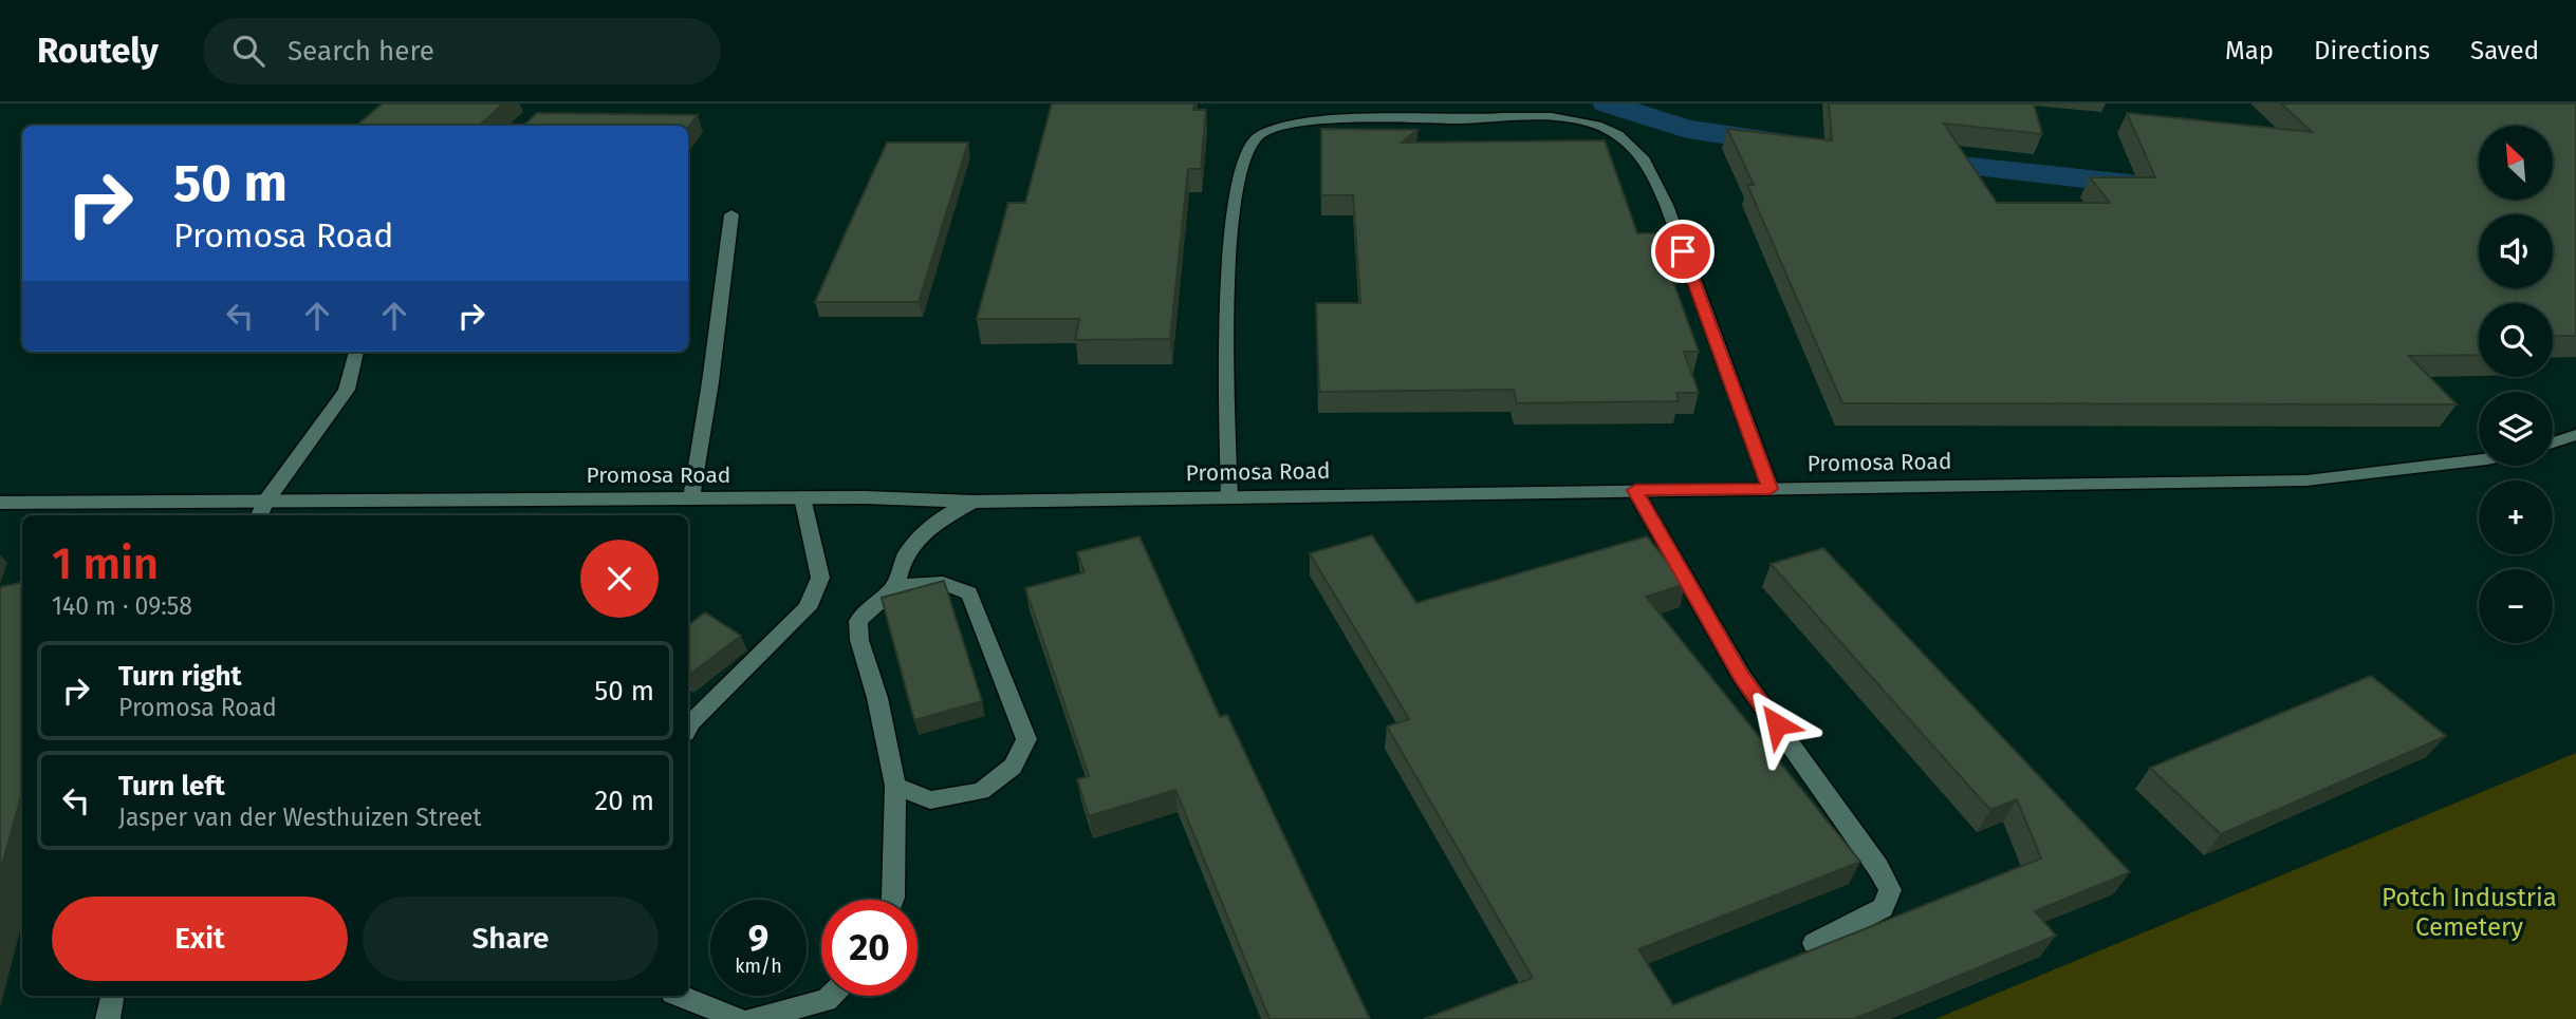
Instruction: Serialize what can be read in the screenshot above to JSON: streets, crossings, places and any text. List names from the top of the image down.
{
  "streets": {
    "street": ["Promosa Road"]
  },
  "parks": ["Potch Industria Cemetery"],
  "north": "top left",
  "page": {
    "header": "Routely",
    "search": "Search here",
    "nav": ["Map", "Directions", "Saved"],
    "map_buttons": ["+", "−"],
    "turn": ["50 m", "Promosa Road"],
    "heading": ["1 min", "140 m · 09:58"],
    "list": [
      {
        "name": "Turn right",
        "note": "Promosa Road",
        "value": "50 m"
      },
      {
        "name": "Turn left",
        "note": "Jasper van der Westhuizen Street",
        "value": "20 m"
      }
    ],
    "buttons": ["Exit", "Share"],
    "speed": "9 km/h",
    "limit": "20"
  }
}
